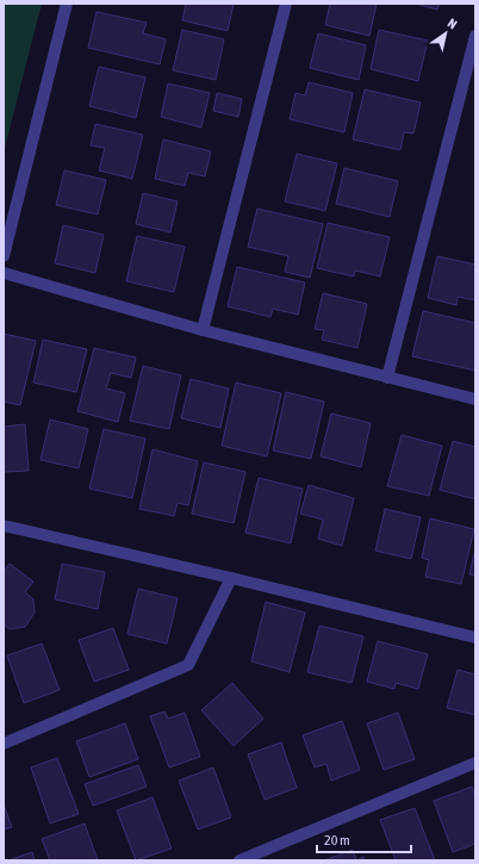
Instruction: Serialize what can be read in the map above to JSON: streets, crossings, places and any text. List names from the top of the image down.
{
  "scale_bar": "20 m",
  "north": "top right"
}
